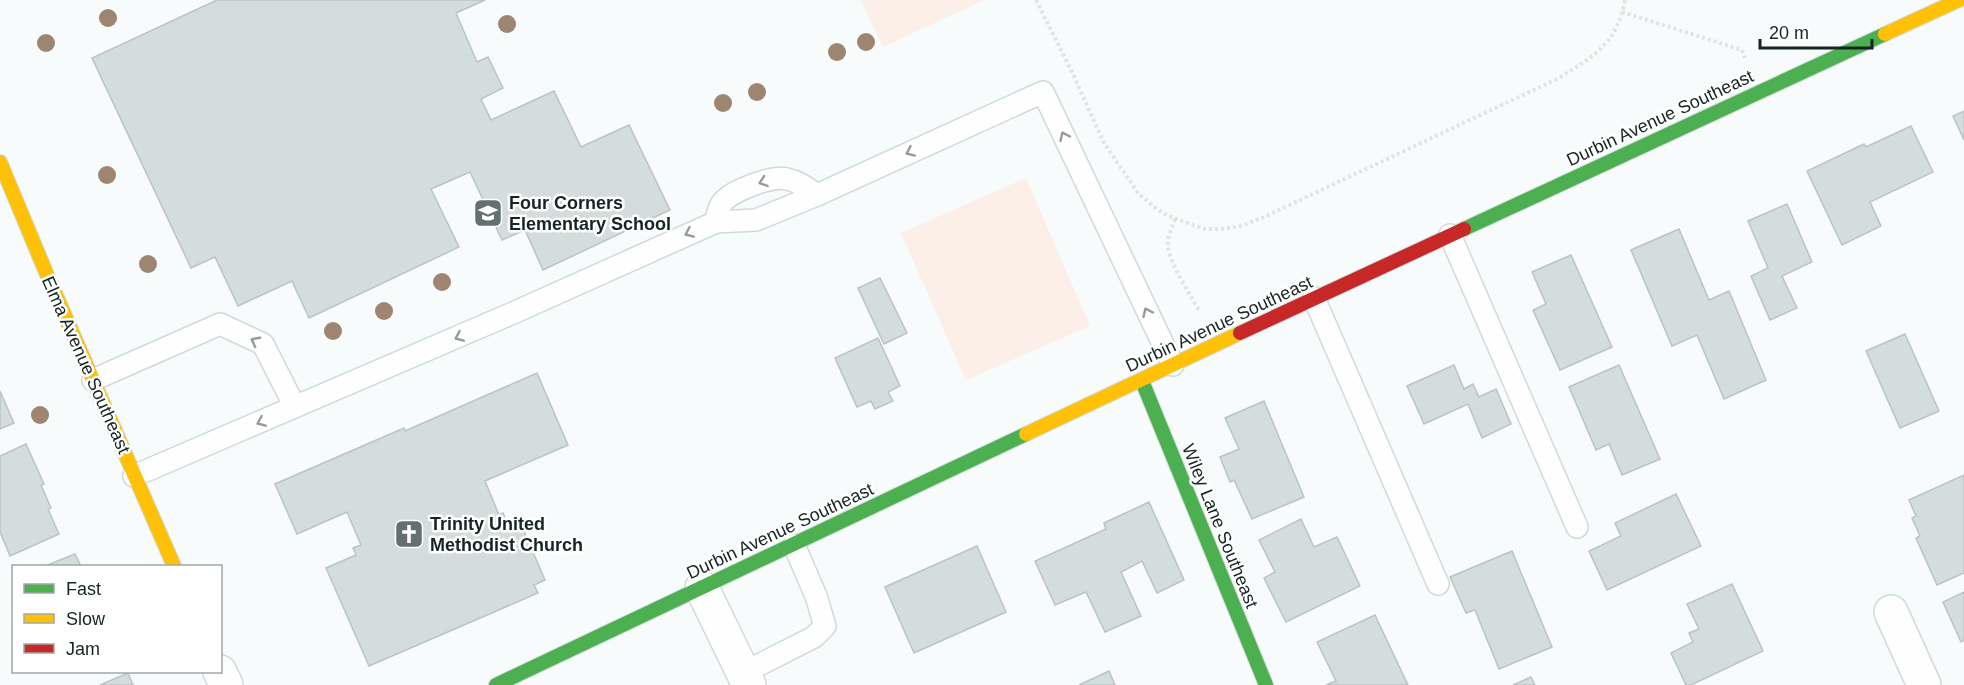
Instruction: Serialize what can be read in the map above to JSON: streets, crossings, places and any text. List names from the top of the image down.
{
  "streets": {
    "street": ["Durbin Avenue Southeast", "Elma Avenue Southeast", "Wiley Lane Southeast"]
  },
  "crossings": [
    ["Durbin Avenue Southeast", "Wiley Lane Southeast"]
  ],
  "places": {
    "school or university": ["Four Corners Elementary School"],
    "church": ["Trinity United Methodist Church"]
  },
  "legend": ["Fast", "Slow", "Jam"],
  "scale_bar": "20 m"
}
